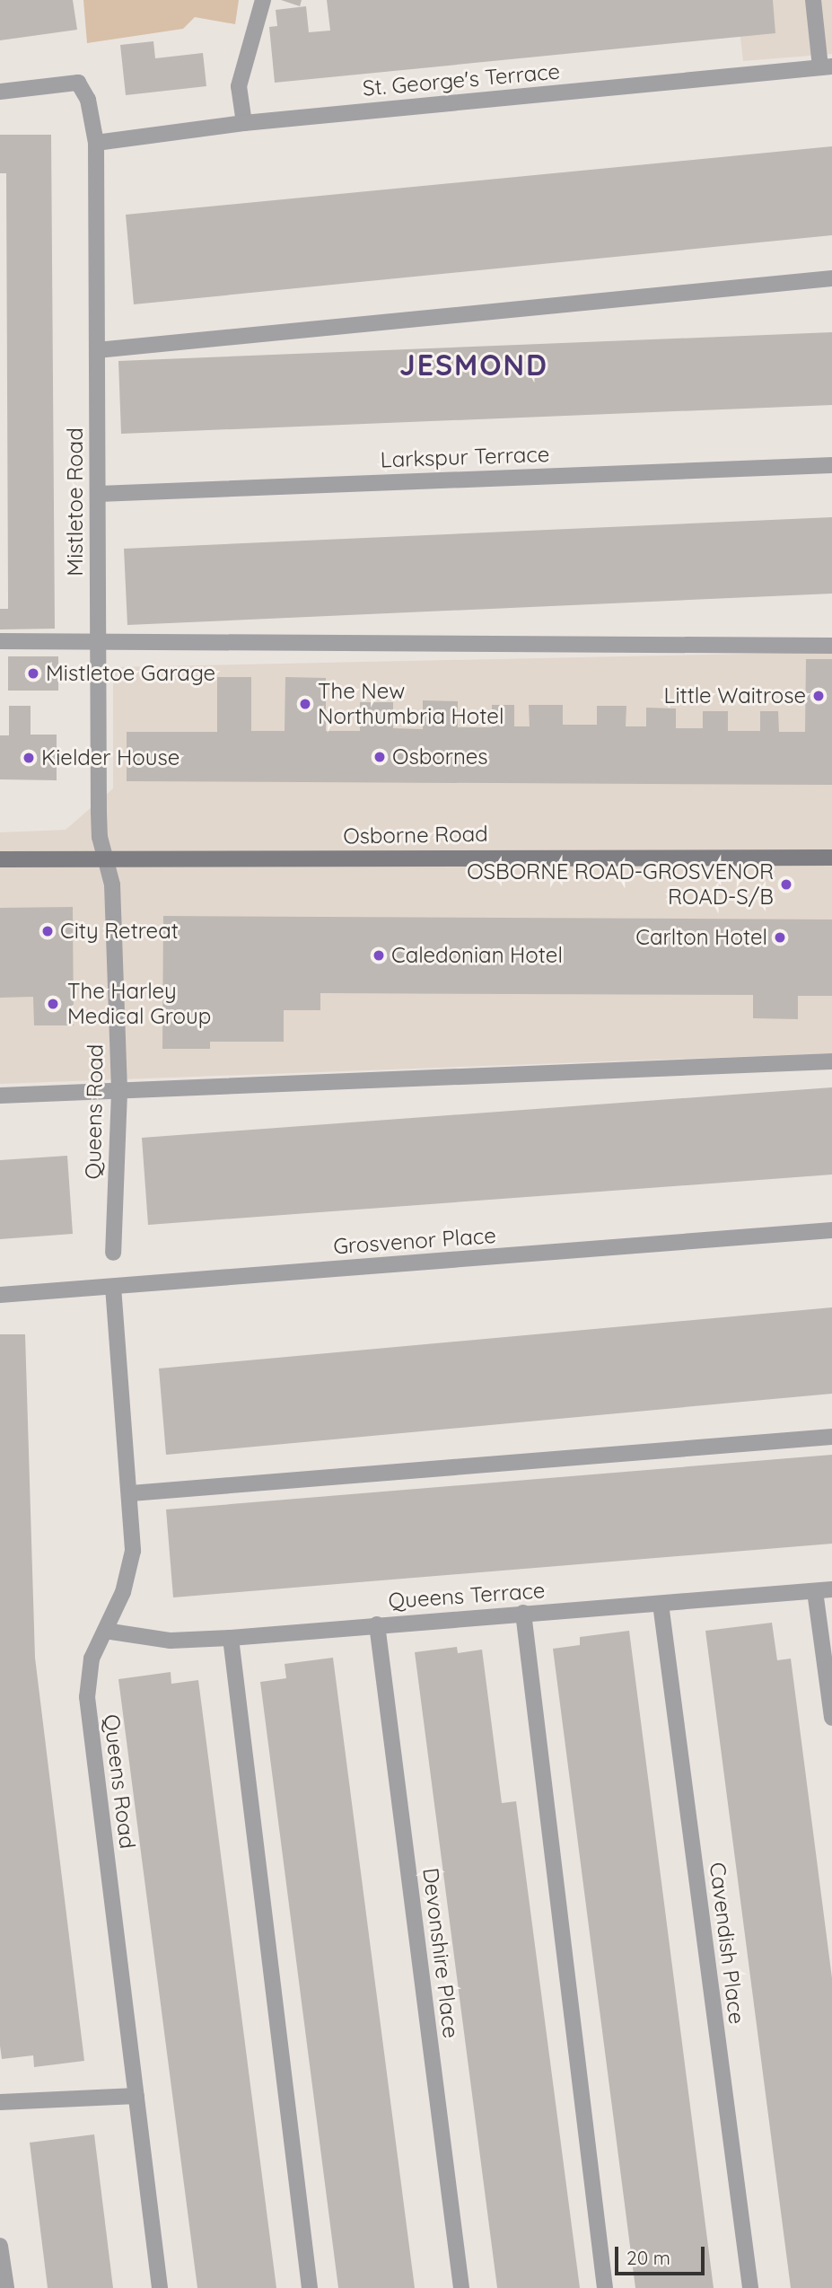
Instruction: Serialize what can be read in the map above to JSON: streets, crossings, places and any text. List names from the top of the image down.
{
  "streets": {
    "main road": ["Osborne Road"],
    "street": [
      "St. George's Terrace",
      "Larkspur Terrace",
      "Mistletoe Road",
      "Queens Road",
      "Grosvenor Place",
      "Queens Terrace",
      "Cavendish Place",
      "Devonshire Place"
    ]
  },
  "crossings": [
    ["St. George's Terrace", "Mistletoe Road"],
    ["Larkspur Terrace", "Mistletoe Road"],
    ["Mistletoe Road", "Osborne Road"],
    ["Mistletoe Road", "Queens Road"],
    ["Osborne Road", "Queens Road"],
    ["Queens Road", "Grosvenor Place"],
    ["Queens Road", "Queens Terrace"],
    ["Queens Terrace", "Cavendish Place"],
    ["Queens Terrace", "Devonshire Place"]
  ],
  "districts": ["JESMOND"],
  "places": [
    "Mistletoe Garage",
    "Little Waitrose",
    "The New Northumbria Hotel",
    "Osbornes",
    "Kielder House",
    "OSBORNE ROAD-GROSVENOR ROAD-S/B",
    "City Retreat",
    "Carlton Hotel",
    "Caledonian Hotel",
    "The Harley Medical Group"
  ],
  "scale_bar": "20 m"
}
